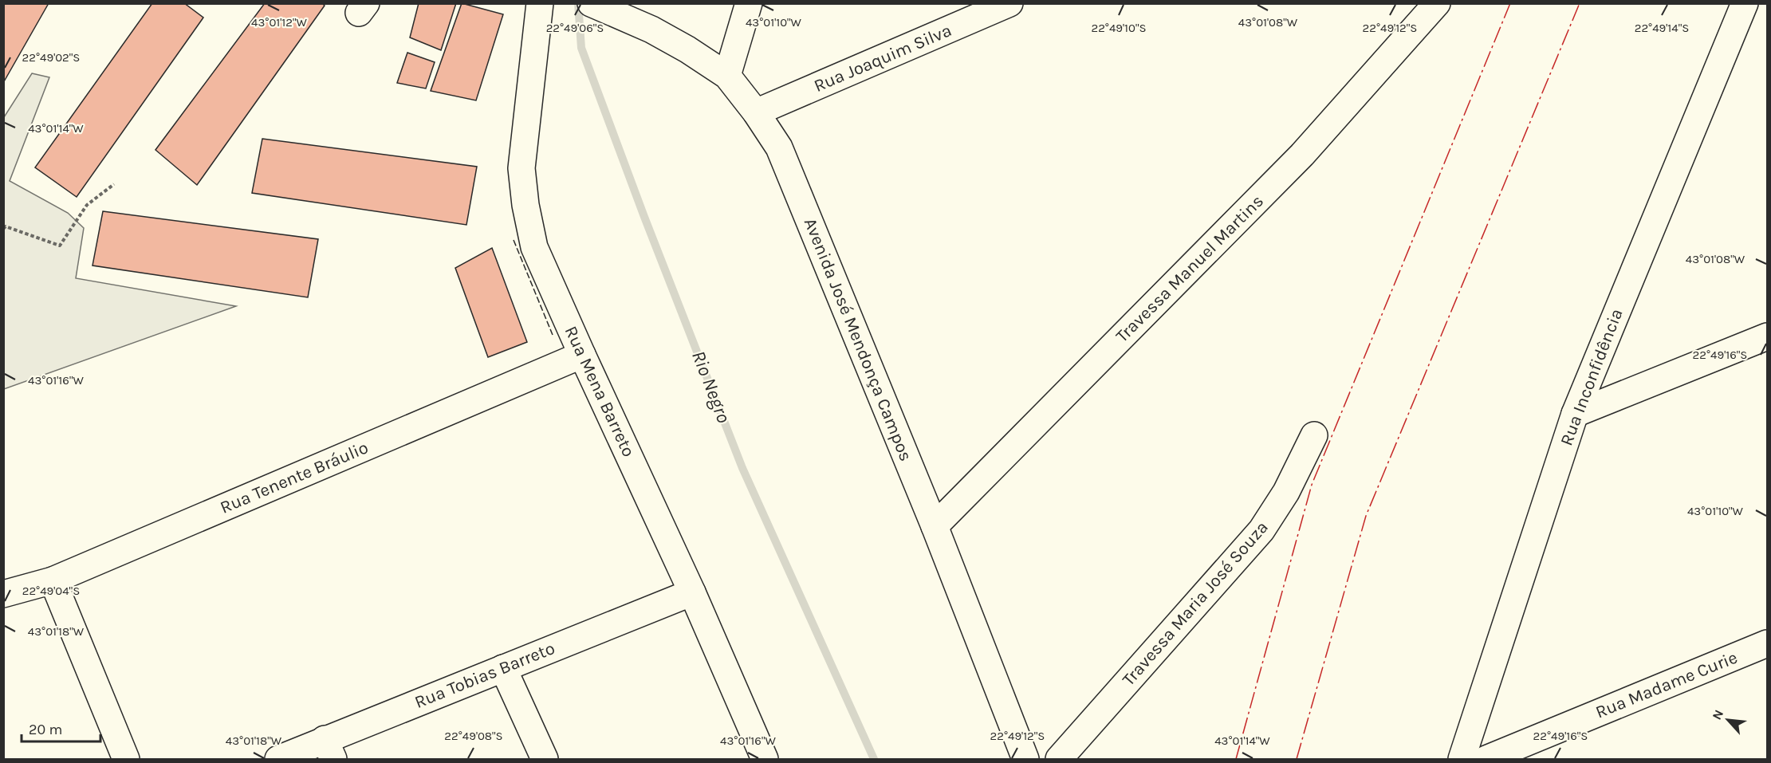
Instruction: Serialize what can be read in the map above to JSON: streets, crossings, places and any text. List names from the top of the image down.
{
  "streets": {
    "street": [
      "Rua Joaquim Silva",
      "Travessa Manuel Martins",
      "Avenida José Mendonça Campos",
      "Rua Inconfidência",
      "Rua Mena Barreto",
      "Rua Tenente Bráulio",
      "Travessa Maria José Souza",
      "Rua Tobias Barreto",
      "Rua Madame Curie"
    ]
  },
  "crossings": [
    ["Rua Joaquim Silva", "Avenida José Mendonça Campos"],
    ["Travessa Manuel Martins", "Avenida José Mendonça Campos"],
    ["Rua Mena Barreto", "Rua Tenente Bráulio"],
    ["Rua Mena Barreto", "Rua Tobias Barreto"]
  ],
  "water": ["Rio Negro"],
  "scale_bar": "20 m",
  "north": "top left",
  "coordinates": [
    "43°01'12\"W",
    "43°01'10\"W",
    "43°01'08\"W",
    "22°49'06\"S",
    "22°49'10\"S",
    "22°49'12\"S",
    "22°49'14\"S",
    "22°49'02\"S",
    "43°01'14\"W",
    "22°49'16\"S",
    "43°01'16\"W",
    "22°49'04\"S",
    "43°01'18\"W",
    "22°49'08\"S"
  ]
}
